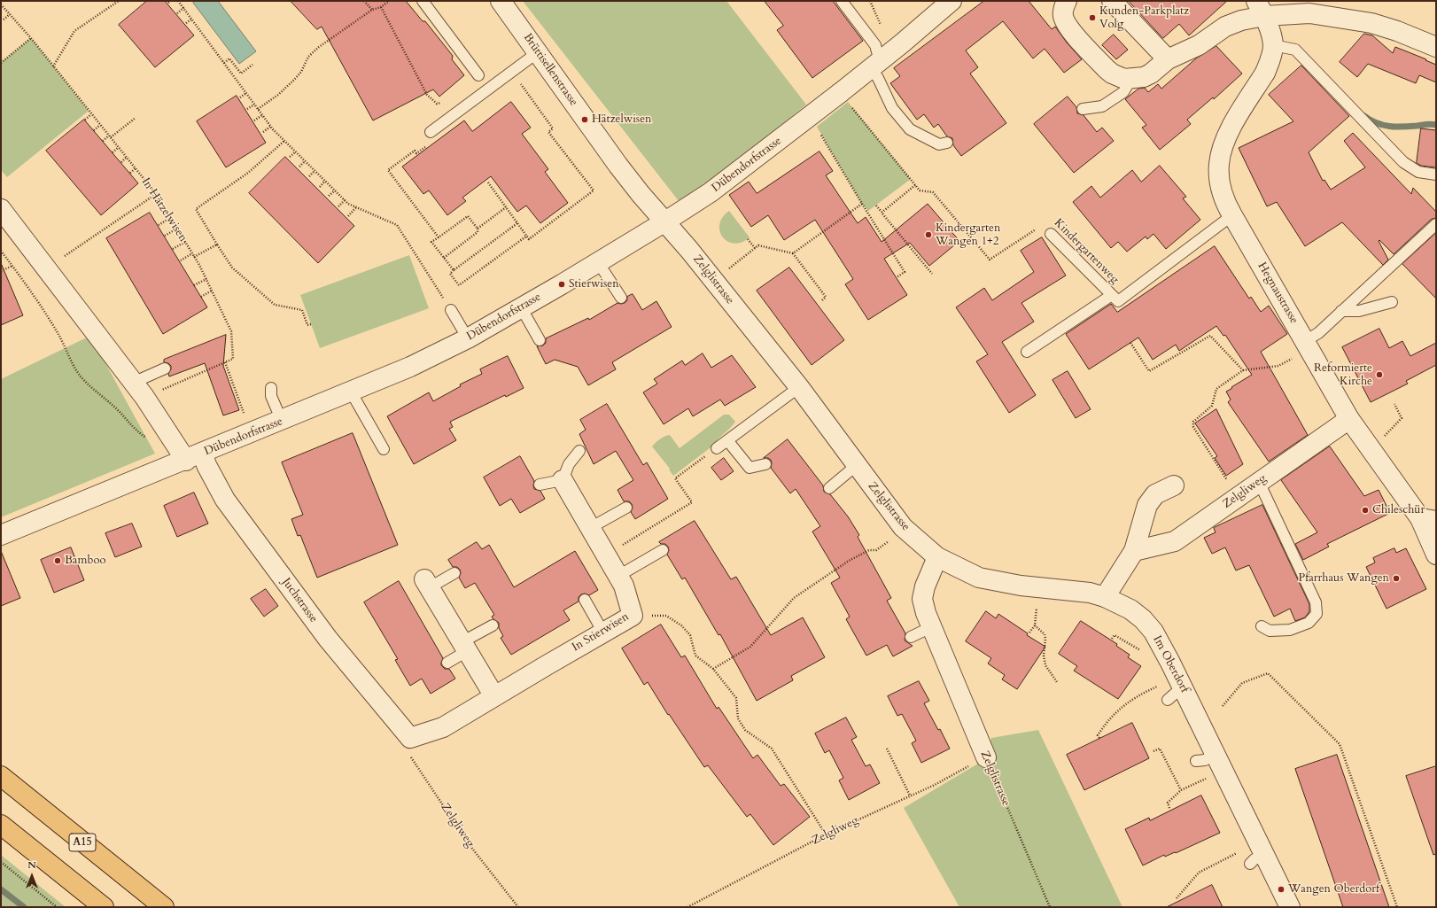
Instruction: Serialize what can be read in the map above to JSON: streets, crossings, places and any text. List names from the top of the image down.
{
  "streets": {
    "highway": ["A15"],
    "street": [
      "Brüttisellenstrasse",
      "Dübendorfstrasse",
      "Zelglistrasse",
      "Hegnaustrasse",
      "Zelgliweg",
      "Juchstrasse",
      "In Stierwisen",
      "Im Oberdorf"
    ],
    "lane": ["Kindergartenweg"],
    "path": ["In Hätzelwisen"]
  },
  "crossings": [
    ["Brüttisellenstrasse", "Dübendorfstrasse"],
    ["Brüttisellenstrasse", "Zelglistrasse"],
    ["Dübendorfstrasse", "Kindergartenweg"],
    ["Dübendorfstrasse", "Zelglistrasse"],
    ["Dübendorfstrasse", "Juchstrasse"],
    ["Kindergartenweg", "Hegnaustrasse"],
    ["Zelglistrasse", "Zelgliweg"],
    ["Zelglistrasse", "Im Oberdorf"],
    ["Hegnaustrasse", "Zelgliweg"],
    ["Zelgliweg", "Juchstrasse"],
    ["Zelgliweg", "In Stierwisen"],
    ["Juchstrasse", "In Stierwisen"]
  ],
  "places": [
    "Kunden-Parkplatz Volg",
    "Hätzelwisen",
    "Kindergarten Wangen 1+2",
    "Stierwisen",
    "Reformierte Kirche",
    "Chileschür",
    "Bamboo",
    "Pfarrhaus Wangen",
    "Wangen Oberdorf"
  ],
  "north": "top"
}
